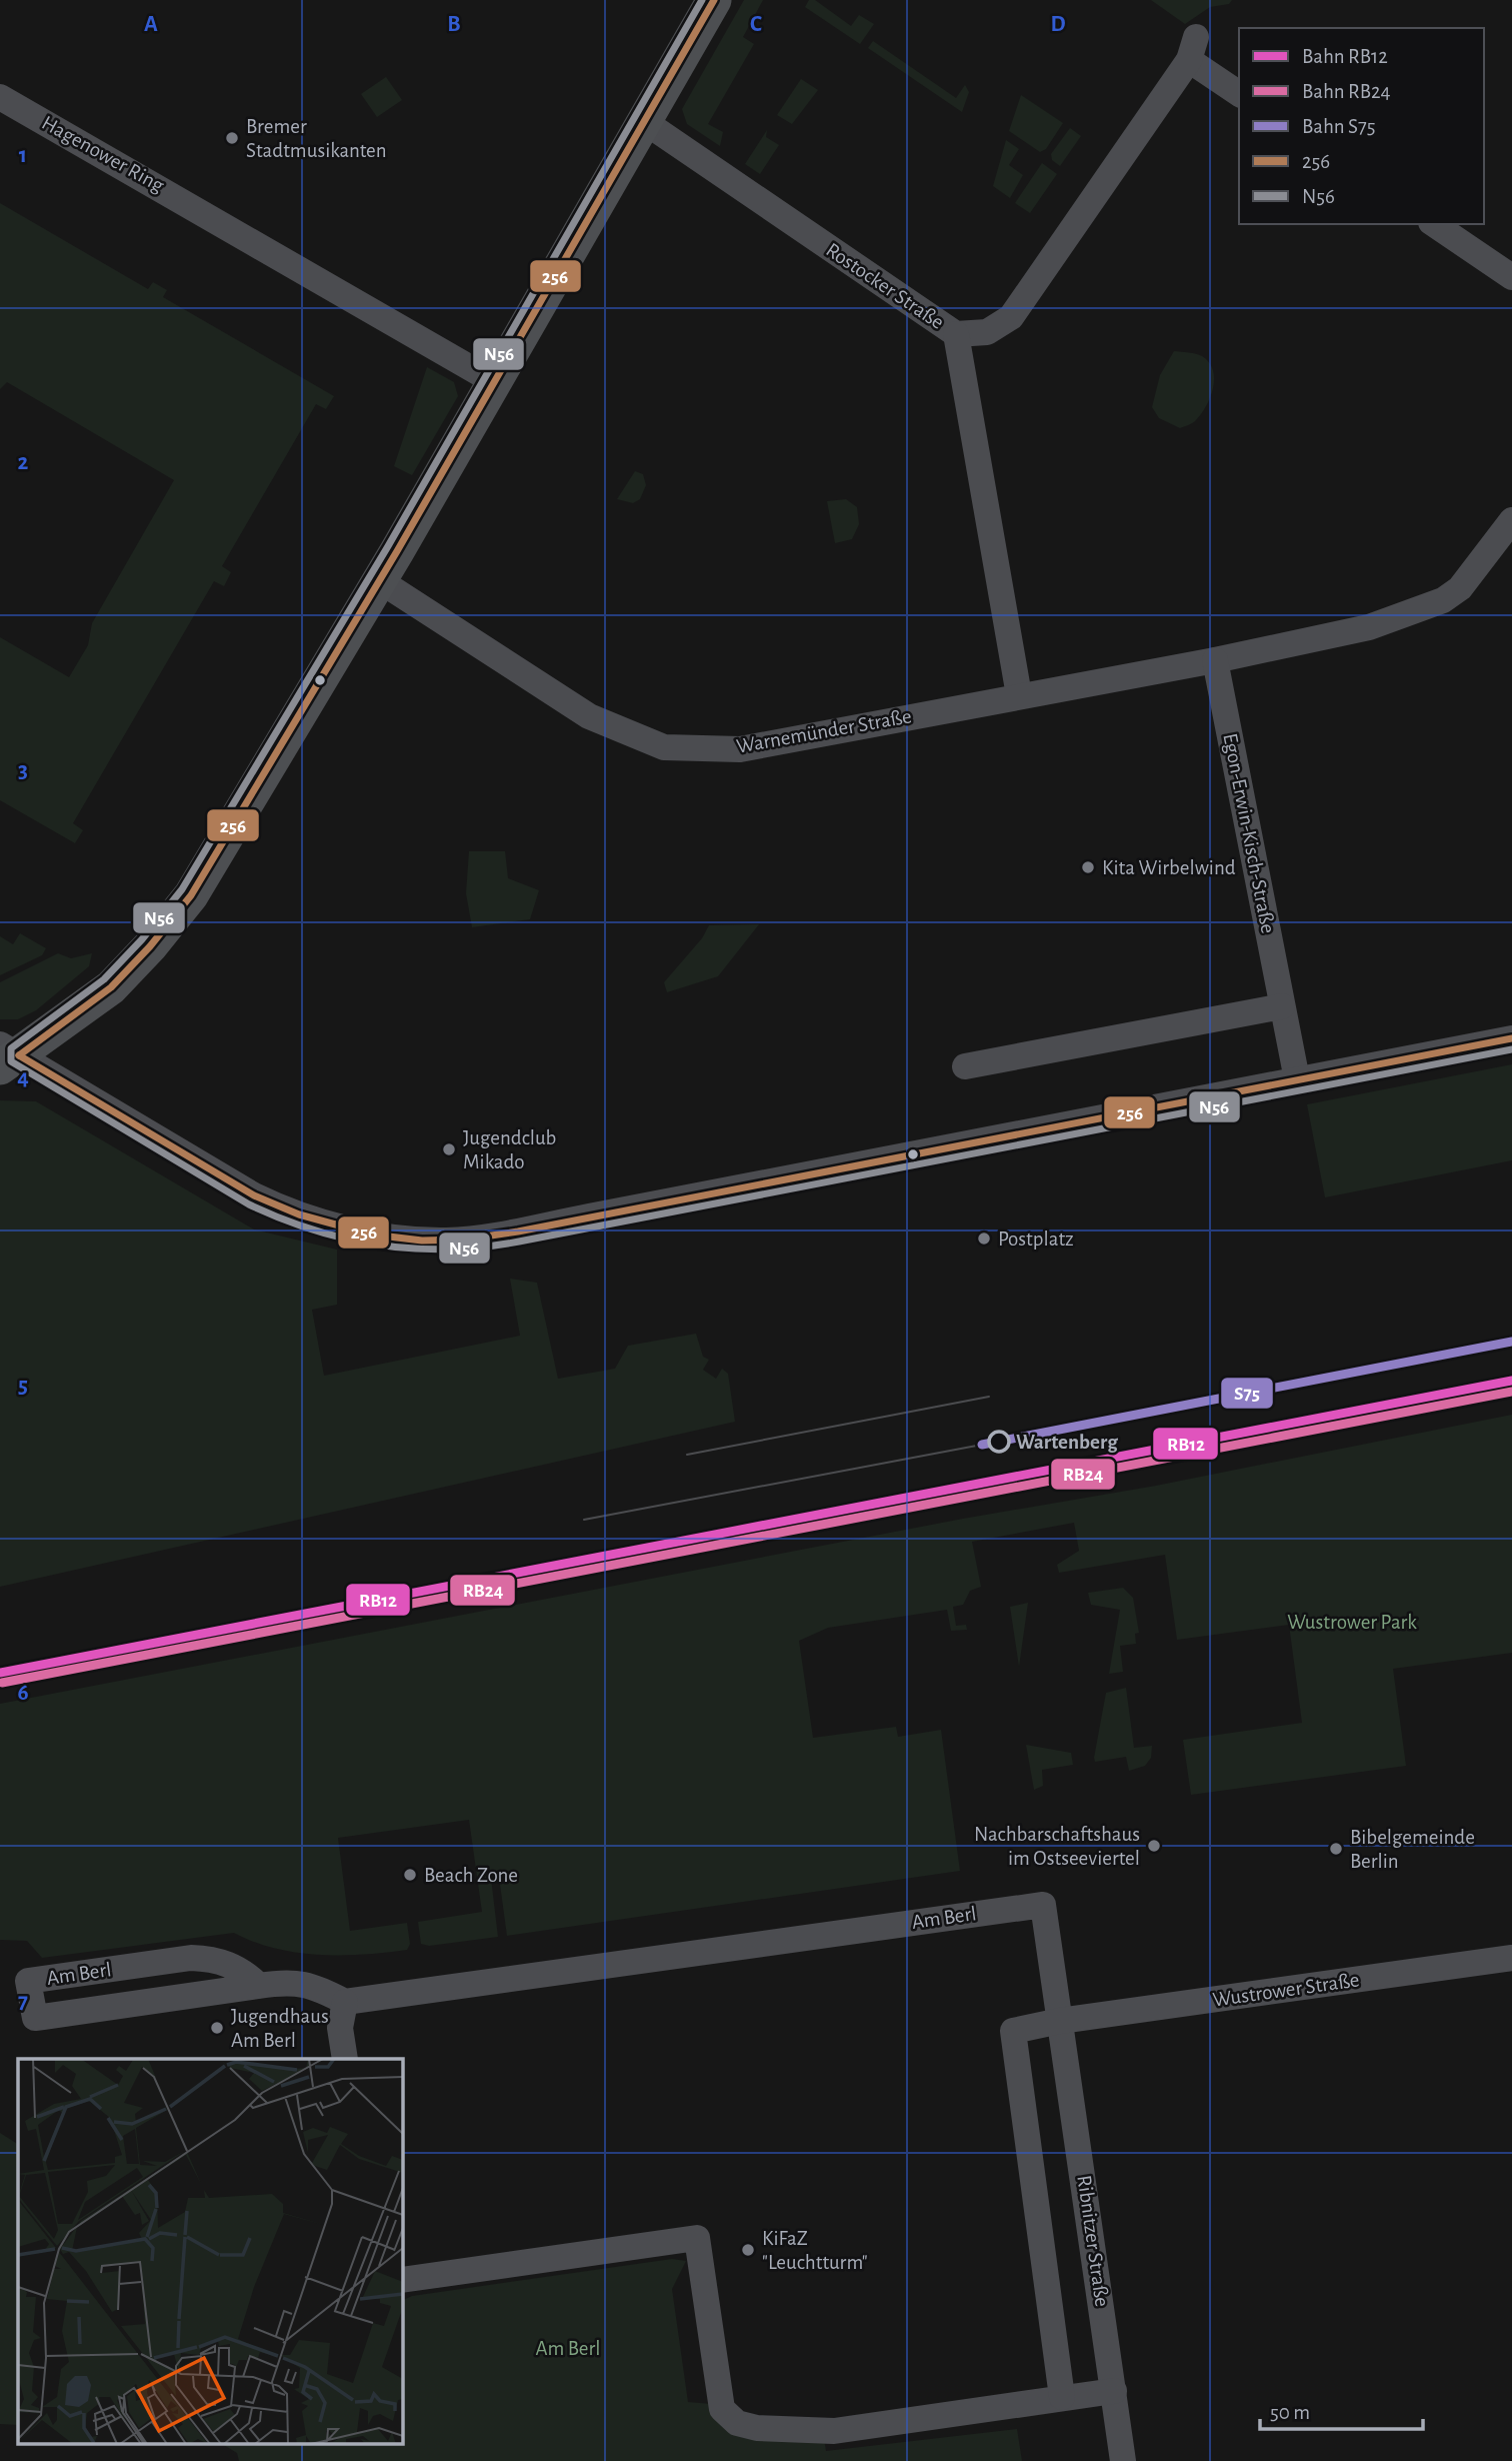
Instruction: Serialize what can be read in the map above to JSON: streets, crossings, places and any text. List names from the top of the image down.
{
  "streets": {
    "street": [
      "Hagenower Ring",
      "Rostocker Straße",
      "Warnemünder Straße",
      "Egon-Erwin-Kisch-Straße",
      "Am Berl",
      "Wustrower Straße",
      "Ribnitzer Straße"
    ]
  },
  "crossings": [
    ["Warnemünder Straße", "Egon-Erwin-Kisch-Straße"],
    ["Am Berl", "Ribnitzer Straße"],
    ["Wustrower Straße", "Ribnitzer Straße"]
  ],
  "parks": ["Wustrower Park", "Am Berl"],
  "places": [
    "Bremer Stadtmusikanten",
    "Kita Wirbelwind",
    "Jugendclub Mikado",
    "Postplatz",
    "Wartenberg",
    "Nachbarschaftshaus im Ostseeviertel",
    "Bibelgemeinde Berlin",
    "Beach Zone",
    "Jugendhaus Am Berl",
    "KiFaZ \"Leuchtturm\""
  ],
  "lines": [
    "transit line 256",
    "transit line N56",
    "rail line S75",
    "rail line RB12",
    "rail line RB24"
  ],
  "legend": [
    "Bahn RB12",
    "Bahn RB24",
    "Bahn S75",
    "256",
    "N56"
  ],
  "scale_bar": "50 m",
  "grid": {
    "columns": [
      "A",
      "B",
      "C",
      "D"
    ],
    "rows": [
      "1",
      "2",
      "3",
      "4",
      "5",
      "6",
      "7"
    ]
  }
}
